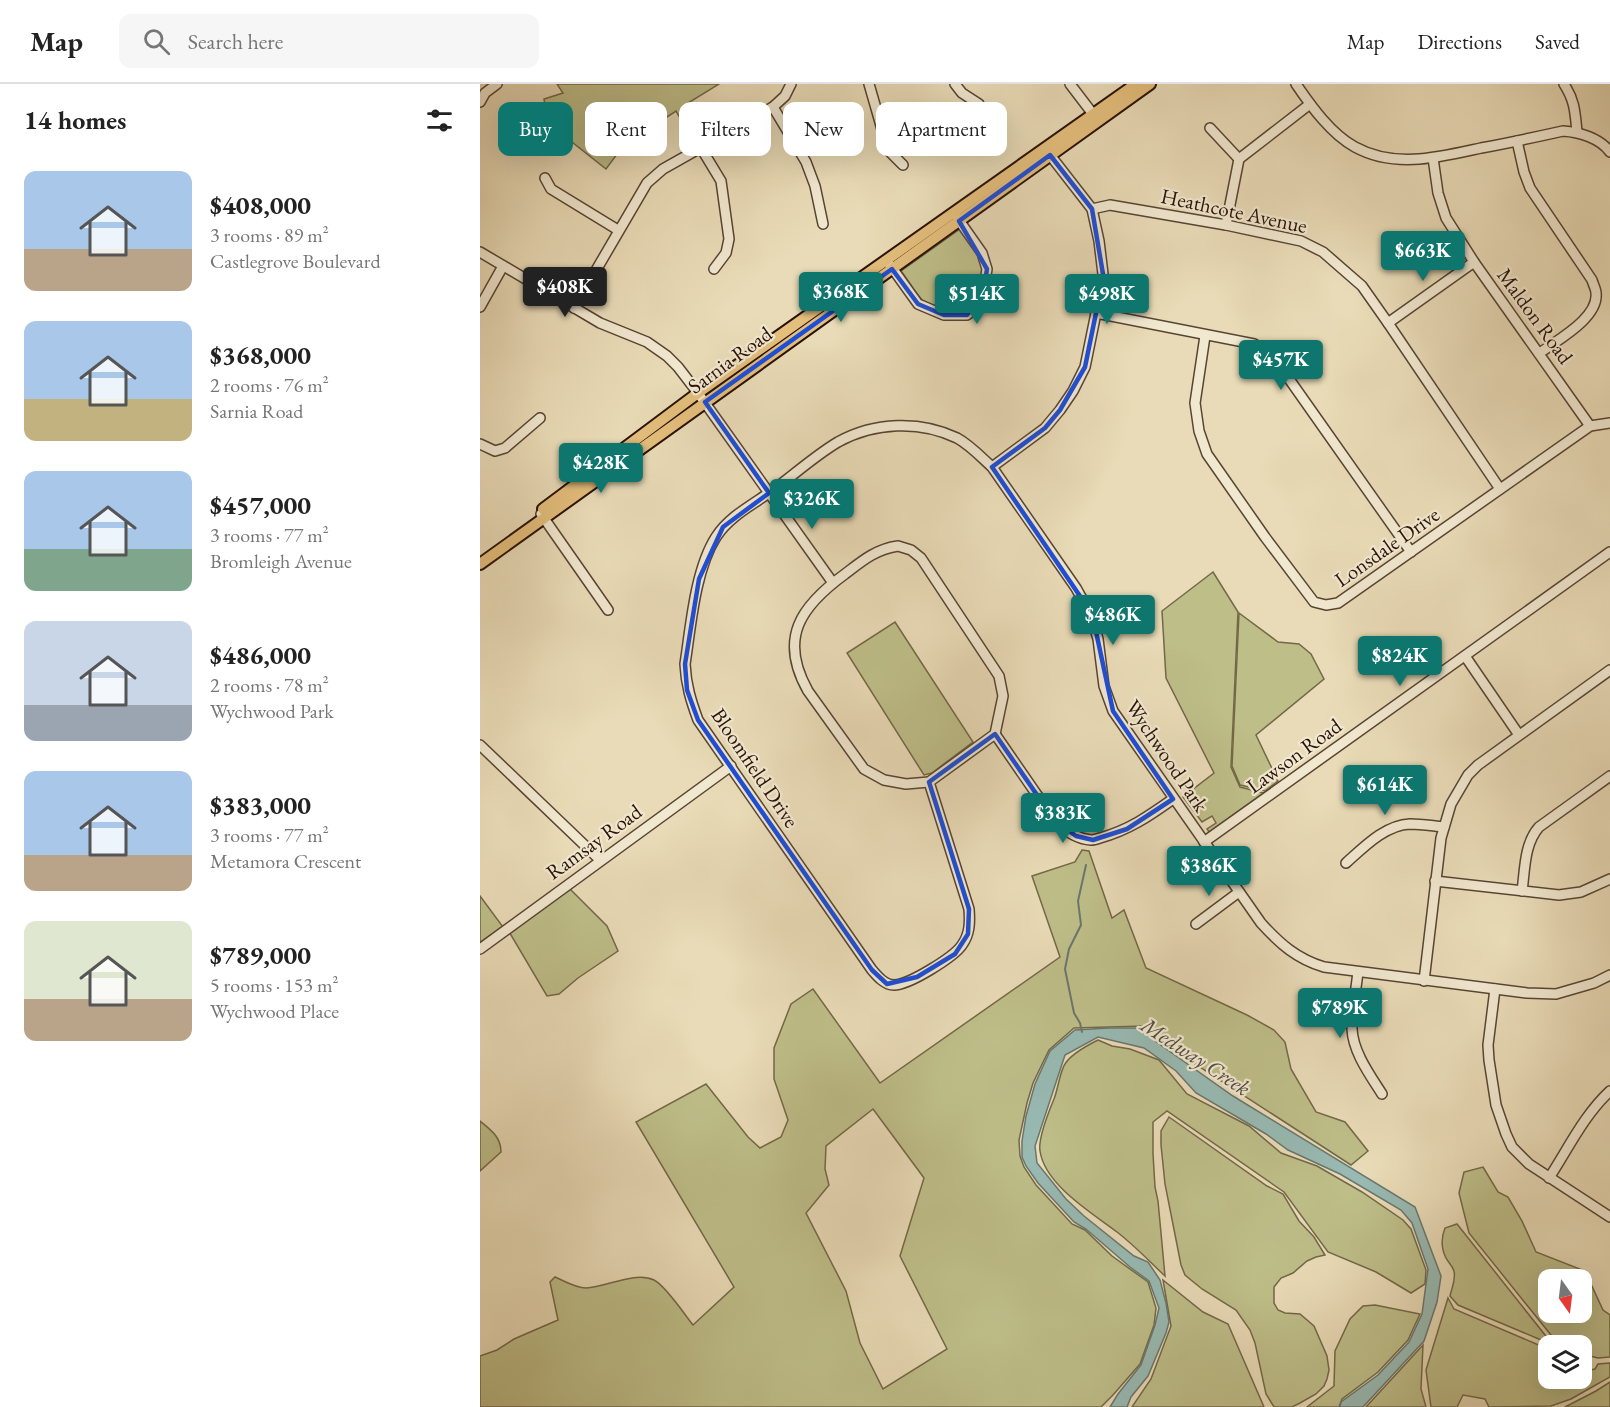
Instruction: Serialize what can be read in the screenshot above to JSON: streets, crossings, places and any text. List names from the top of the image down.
{
  "streets": {
    "main road": ["Sarnia Road"],
    "street": [
      "Heathcote Avenue",
      "Maldon Road",
      "Lonsdale Drive",
      "Wychwood Park",
      "Lawson Road",
      "Bloomfield Drive",
      "Ramsay Road"
    ]
  },
  "crossings": [
    ["Heathcote Avenue", "Lonsdale Drive"],
    ["Maldon Road", "Lonsdale Drive"],
    ["Wychwood Park", "Lawson Road"],
    ["Wychwood Park", "Bloomfield Drive"],
    ["Bloomfield Drive", "Ramsay Road"]
  ],
  "water": ["Medway Creek"],
  "north": "bottom",
  "page": {
    "header": "Map",
    "search": "Search here",
    "nav": ["Map", "Directions", "Saved"],
    "heading": "14 homes",
    "chip": [
      "Buy",
      "Rent",
      "Filters",
      "New",
      "Apartment"
    ],
    "list": [
      {
        "name": "$408,000",
        "note": "3 rooms · 89 m² · Castlegrove Boulevard"
      },
      {
        "name": "$368,000",
        "note": "2 rooms · 76 m² · Sarnia Road"
      },
      {
        "name": "$457,000",
        "note": "3 rooms · 77 m² · Bromleigh Avenue"
      },
      {
        "name": "$486,000",
        "note": "2 rooms · 78 m² · Wychwood Park"
      },
      {
        "name": "$383,000",
        "note": "3 rooms · 77 m² · Metamora Crescent"
      },
      {
        "name": "$789,000",
        "note": "5 rooms · 153 m² · Wychwood Place"
      }
    ],
    "price": [
      "$663K",
      "$408K",
      "$368K",
      "$514K",
      "$498K",
      "$457K",
      "$428K",
      "$326K",
      "$486K",
      "$824K",
      "$614K",
      "$383K",
      "$386K",
      "$789K"
    ]
  }
}
